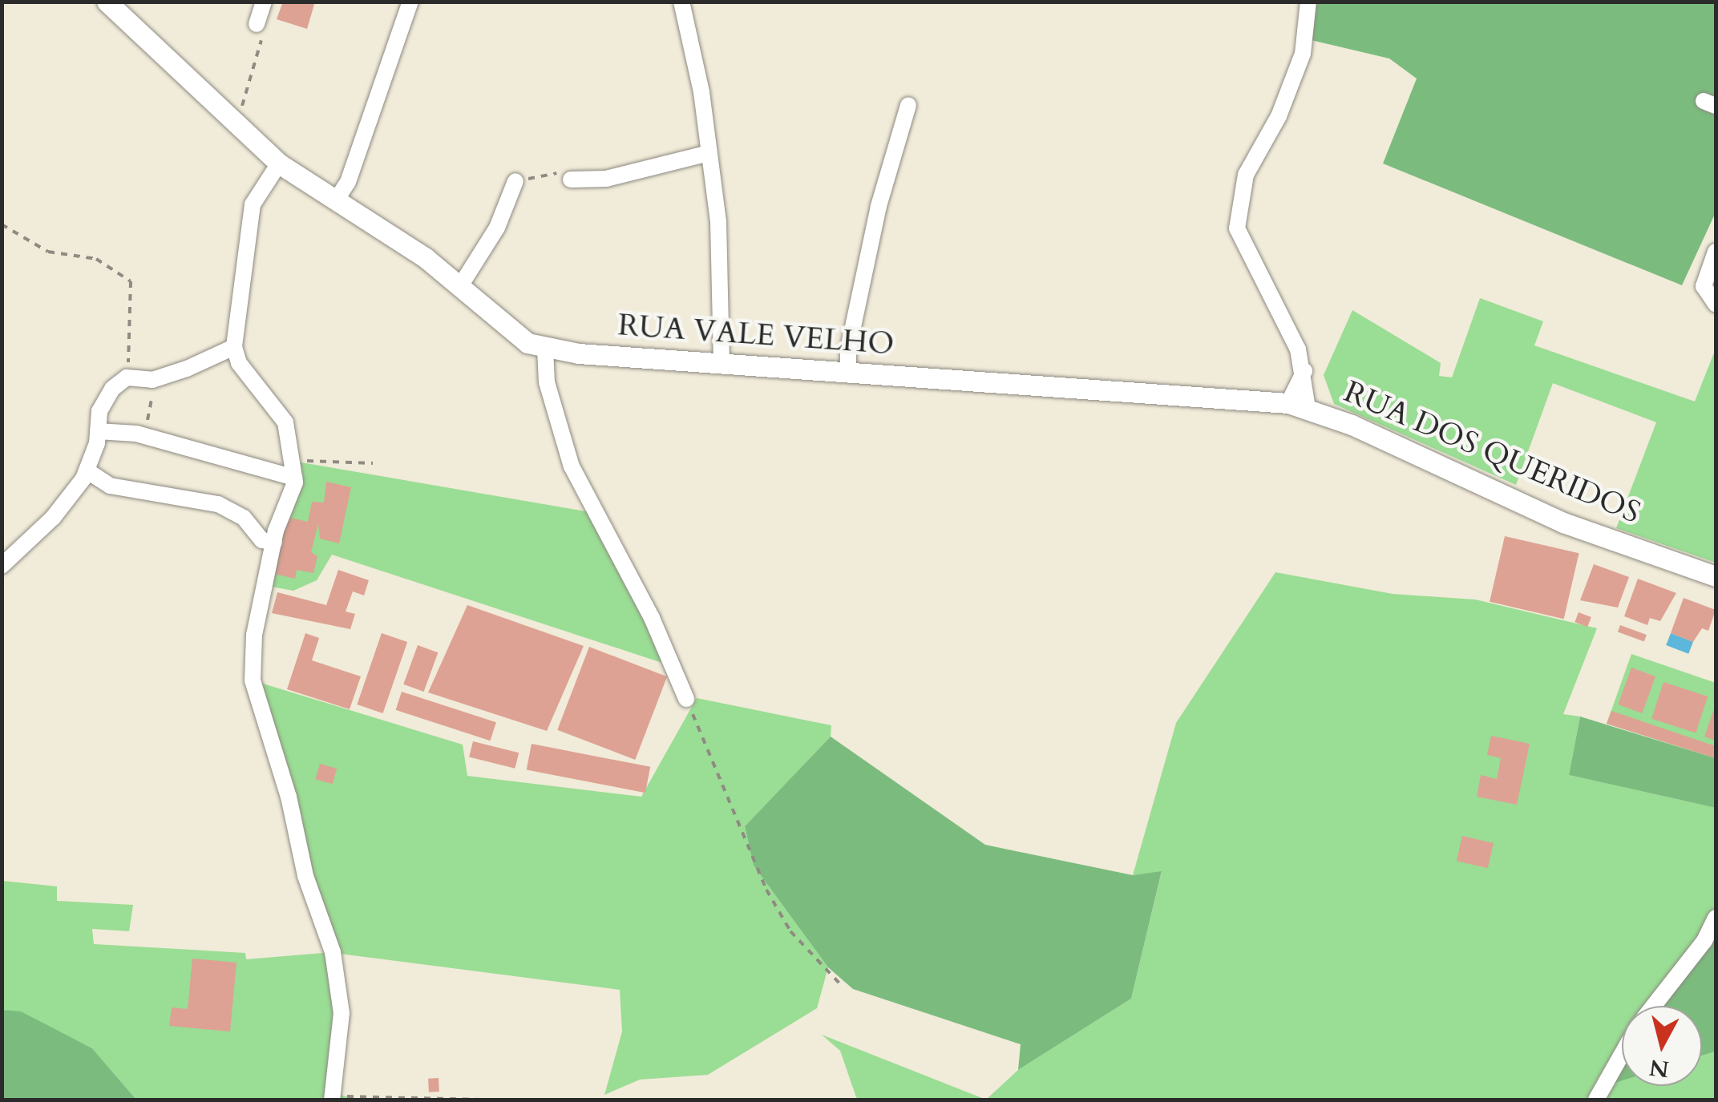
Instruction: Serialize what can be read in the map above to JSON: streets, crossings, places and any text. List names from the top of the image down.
{
  "streets": {
    "street": ["RUA VALE VELHO", "RUA DOS QUERIDOS"]
  },
  "crossings": [
    ["RUA VALE VELHO", "RUA DOS QUERIDOS"]
  ],
  "north": "bottom"
}
